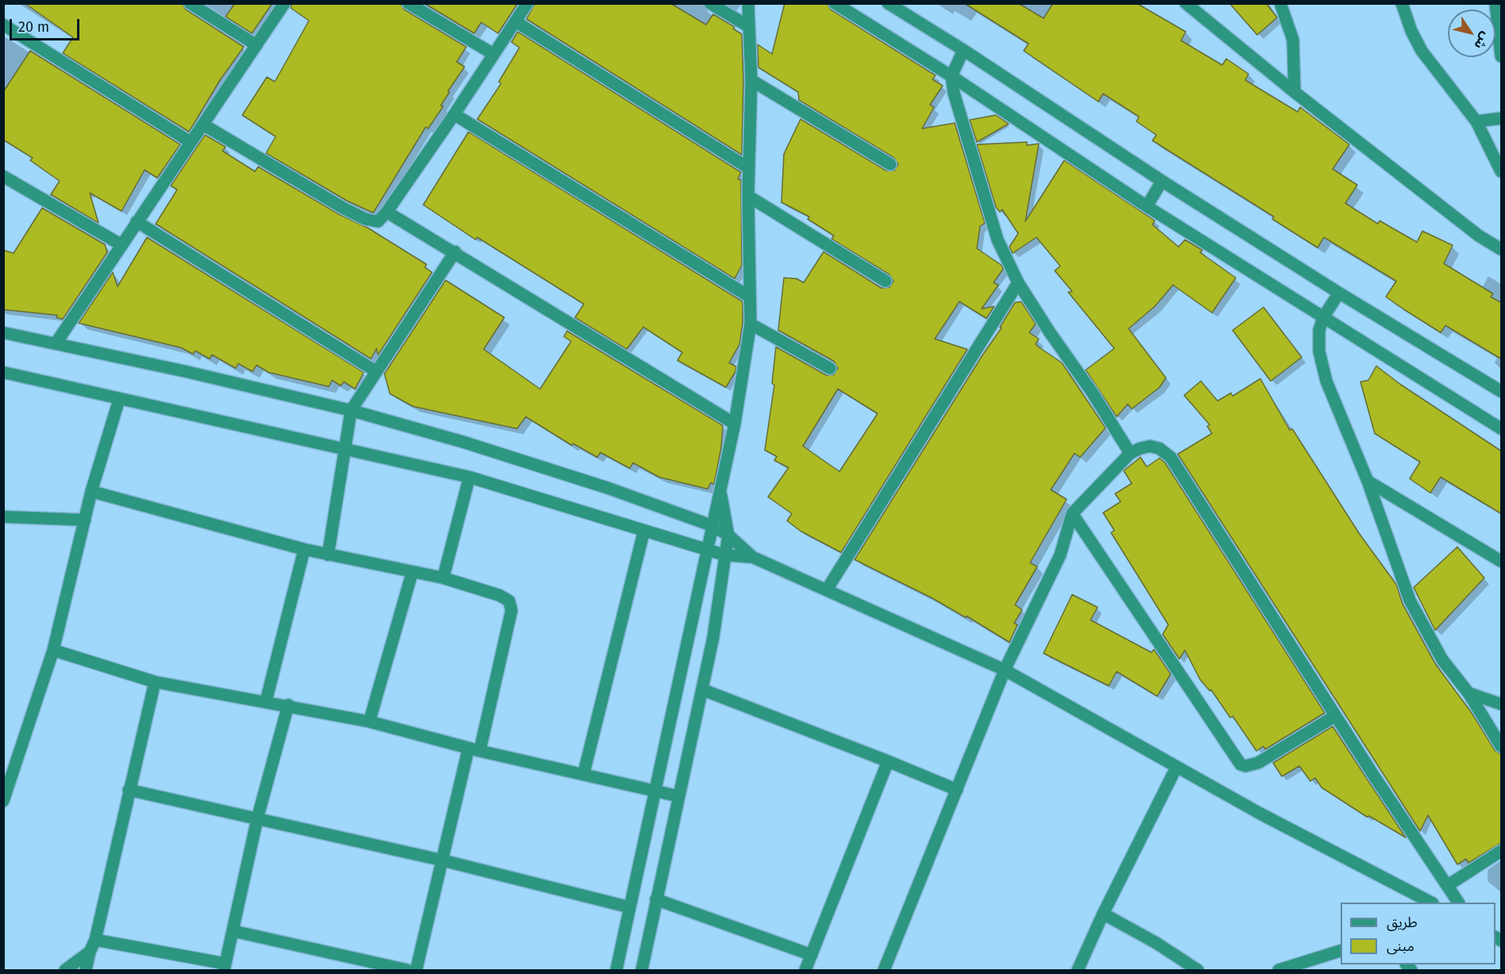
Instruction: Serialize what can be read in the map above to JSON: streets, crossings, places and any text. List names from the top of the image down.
{
  "legend": ["طريق", "مبنى"],
  "scale_bar": "20 m",
  "north": "bottom right"
}
